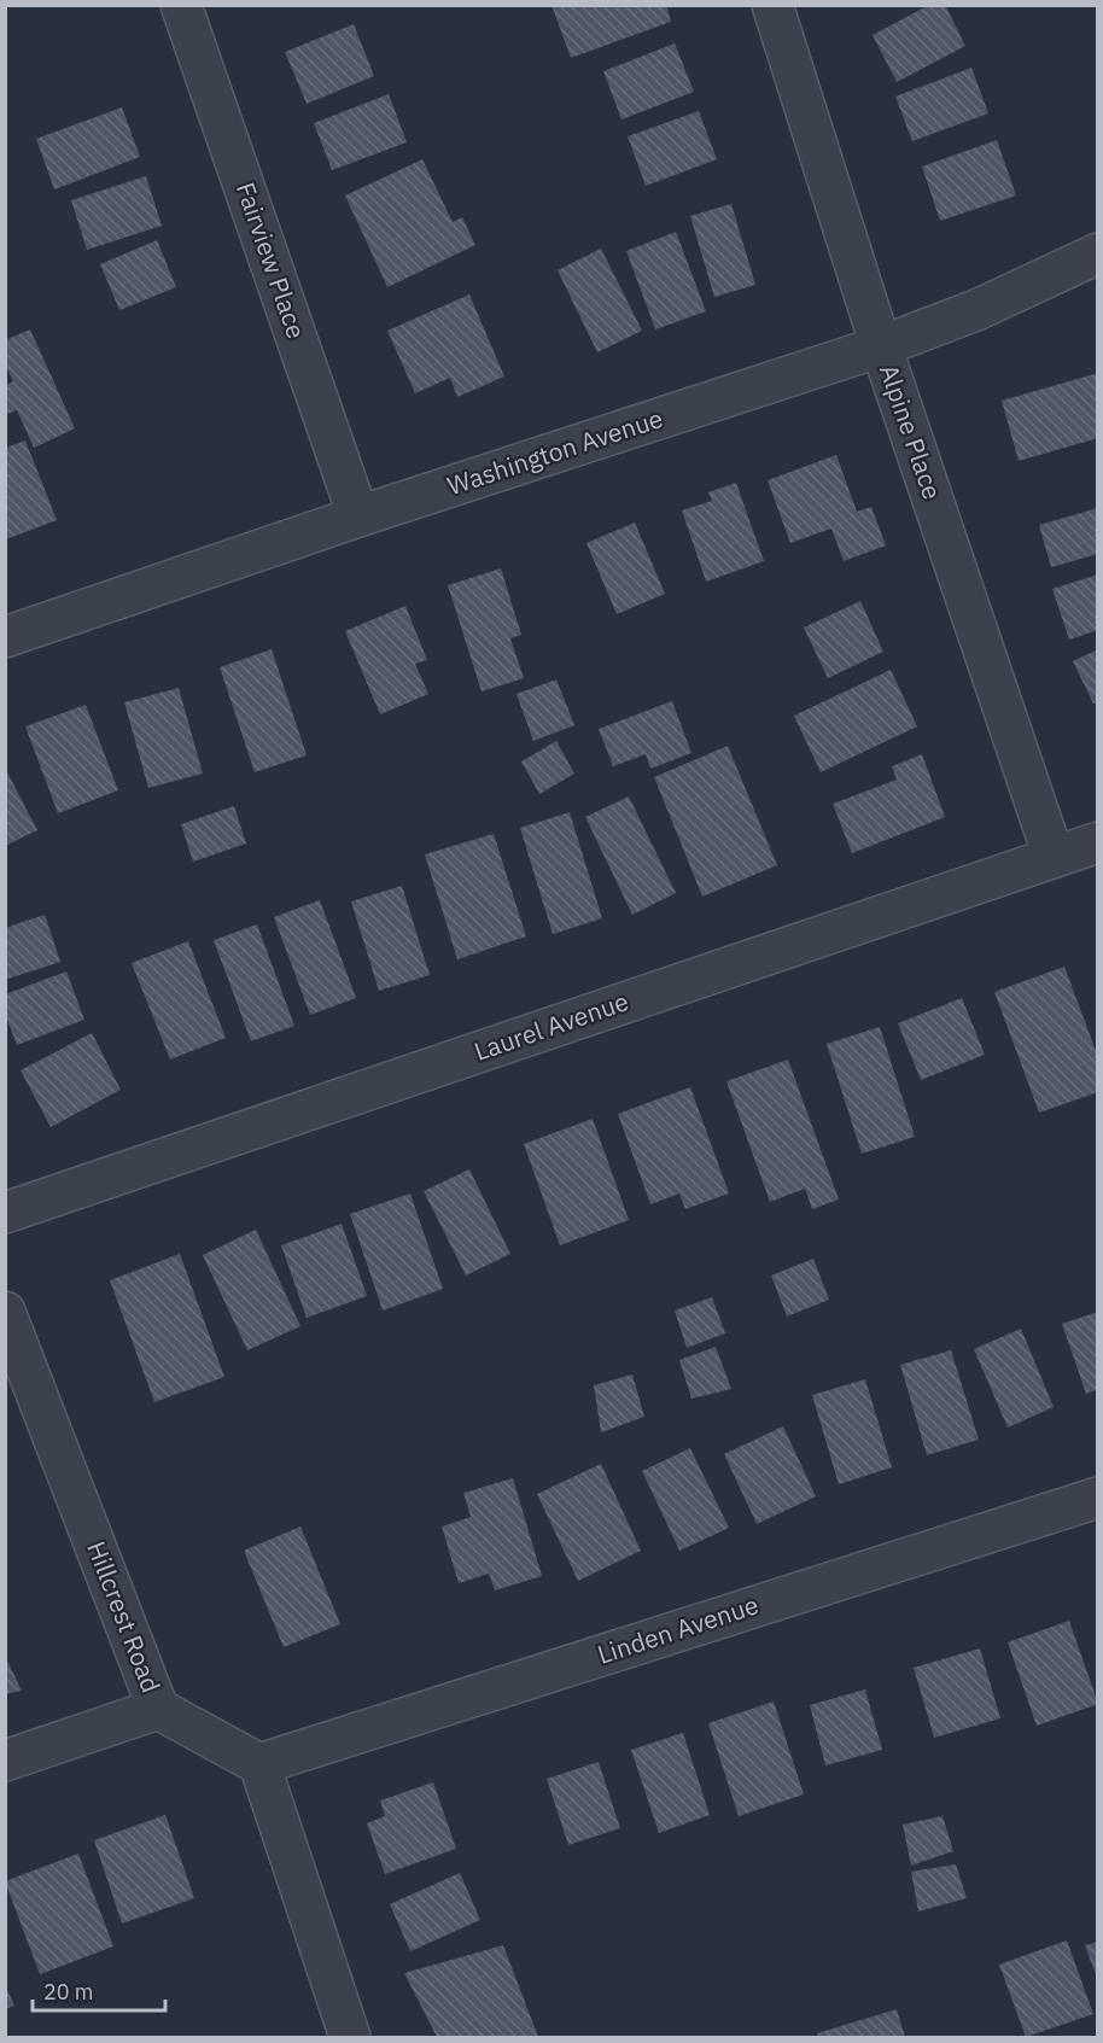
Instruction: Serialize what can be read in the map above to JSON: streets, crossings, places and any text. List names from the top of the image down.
{
  "streets": {
    "street": [
      "Fairview Place",
      "Alpine Place",
      "Washington Avenue",
      "Laurel Avenue",
      "Hillcrest Road",
      "Linden Avenue"
    ]
  },
  "crossings": [
    ["Fairview Place", "Washington Avenue"],
    ["Alpine Place", "Washington Avenue"],
    ["Alpine Place", "Laurel Avenue"],
    ["Hillcrest Road", "Linden Avenue"]
  ],
  "scale_bar": "20 m"
}
